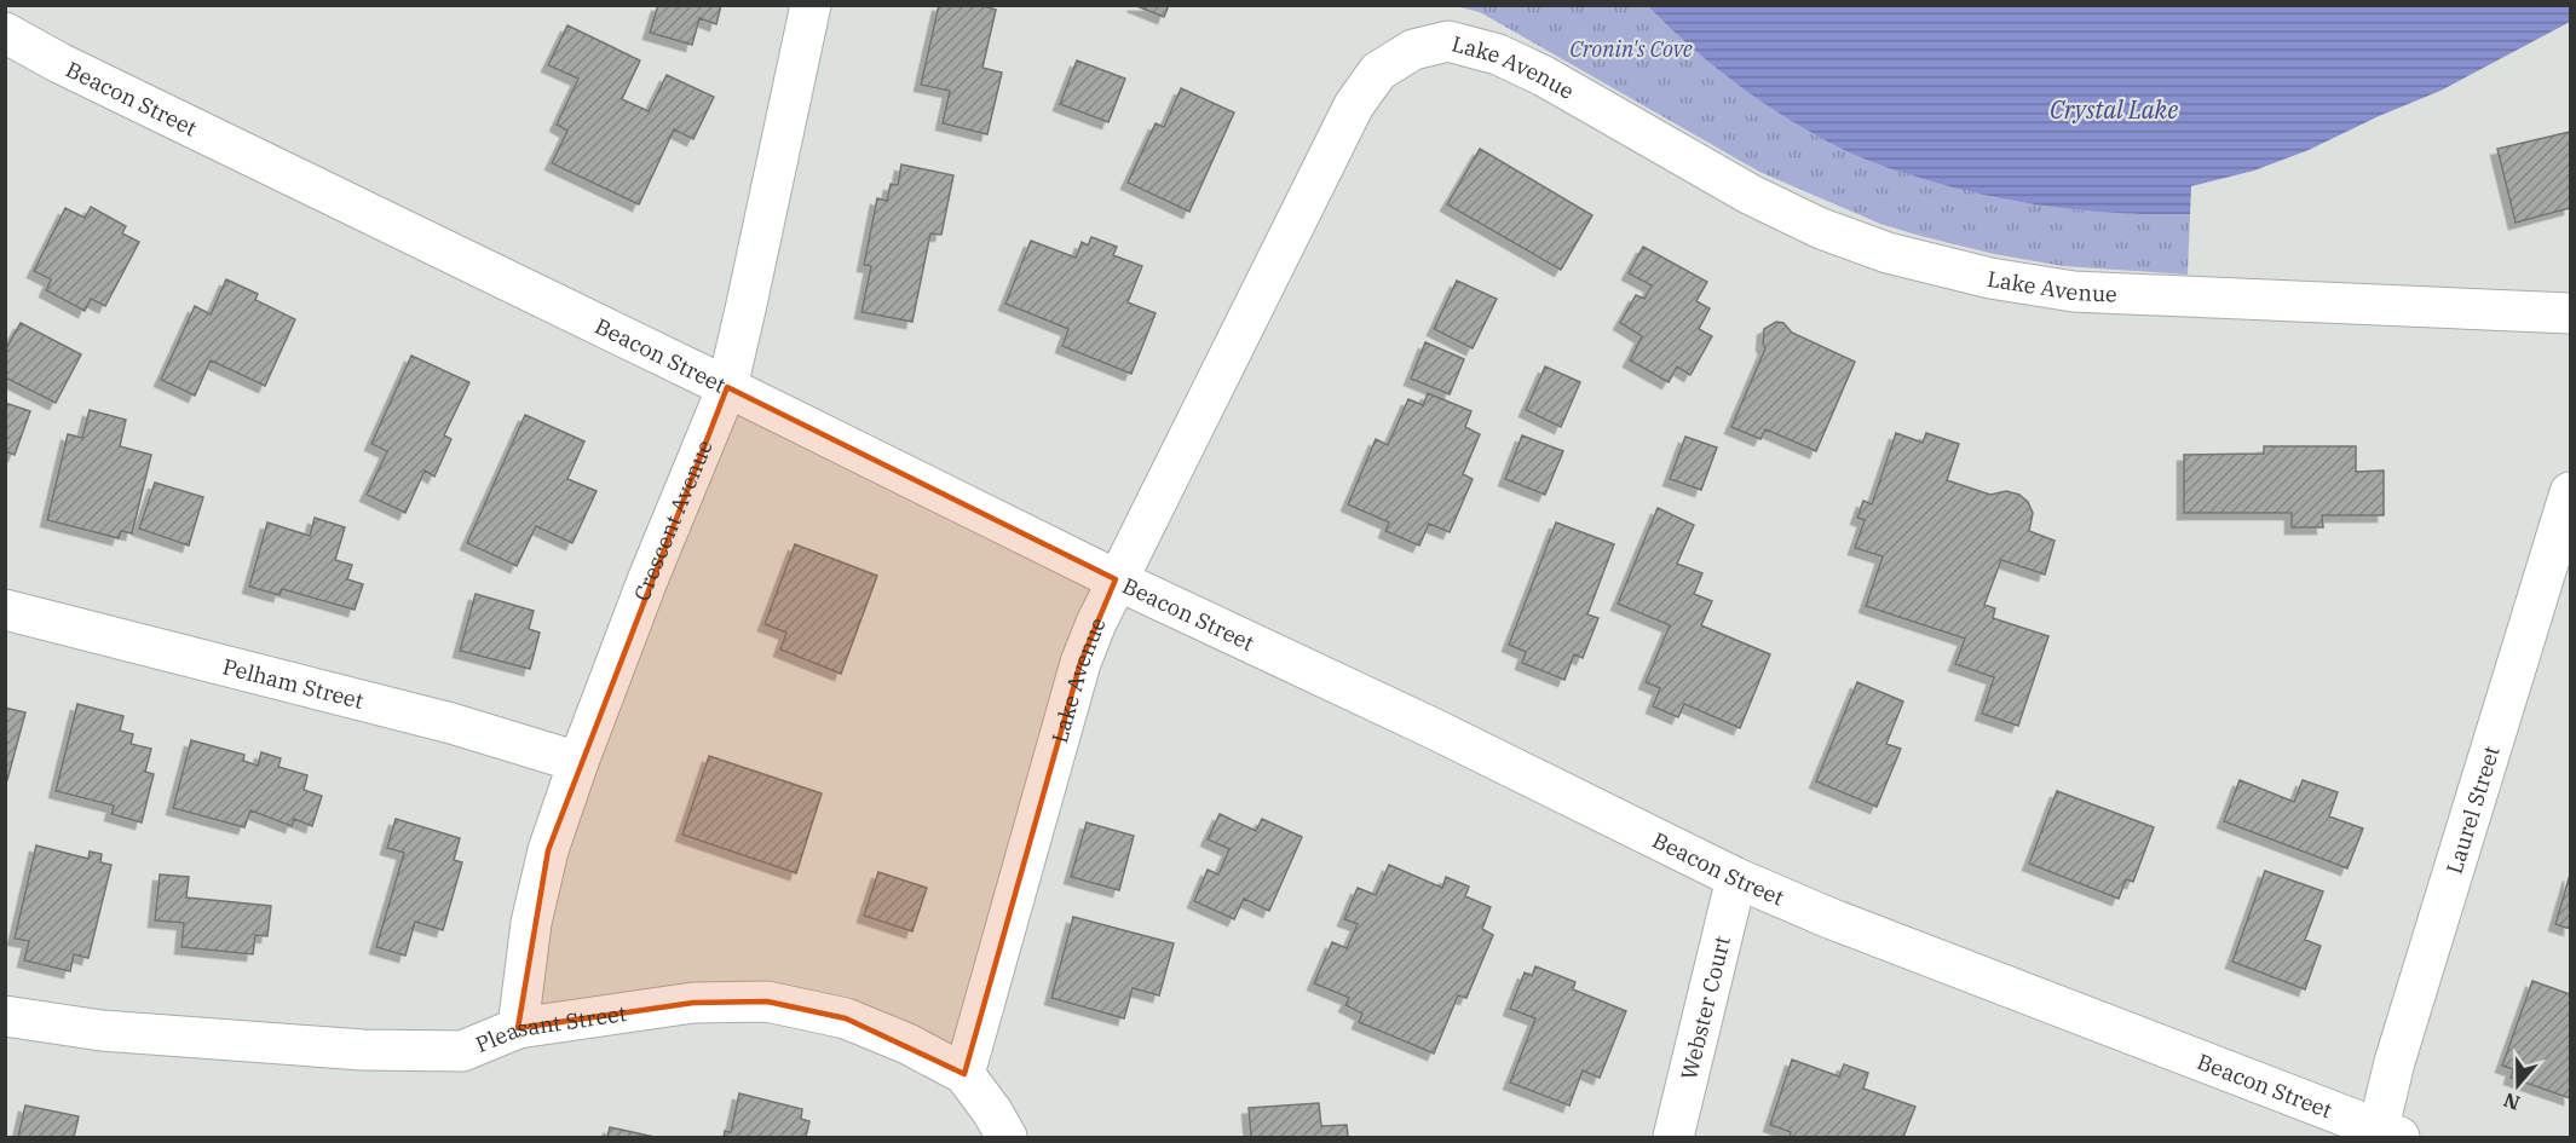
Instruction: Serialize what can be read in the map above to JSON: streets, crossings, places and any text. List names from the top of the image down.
{
  "streets": {
    "street": [
      "Lake Avenue",
      "Beacon Street",
      "Crescent Avenue",
      "Pelham Street",
      "Laurel Street",
      "Webster Court",
      "Pleasant Street"
    ]
  },
  "crossings": [
    ["Lake Avenue", "Beacon Street"],
    ["Lake Avenue", "Pleasant Street"],
    ["Beacon Street", "Crescent Avenue"],
    ["Beacon Street", "Laurel Street"],
    ["Beacon Street", "Webster Court"],
    ["Crescent Avenue", "Pelham Street"],
    ["Crescent Avenue", "Pleasant Street"]
  ],
  "water": ["Crystal Lake"],
  "parks": ["Cronin's Cove"],
  "north": "bottom"
}
